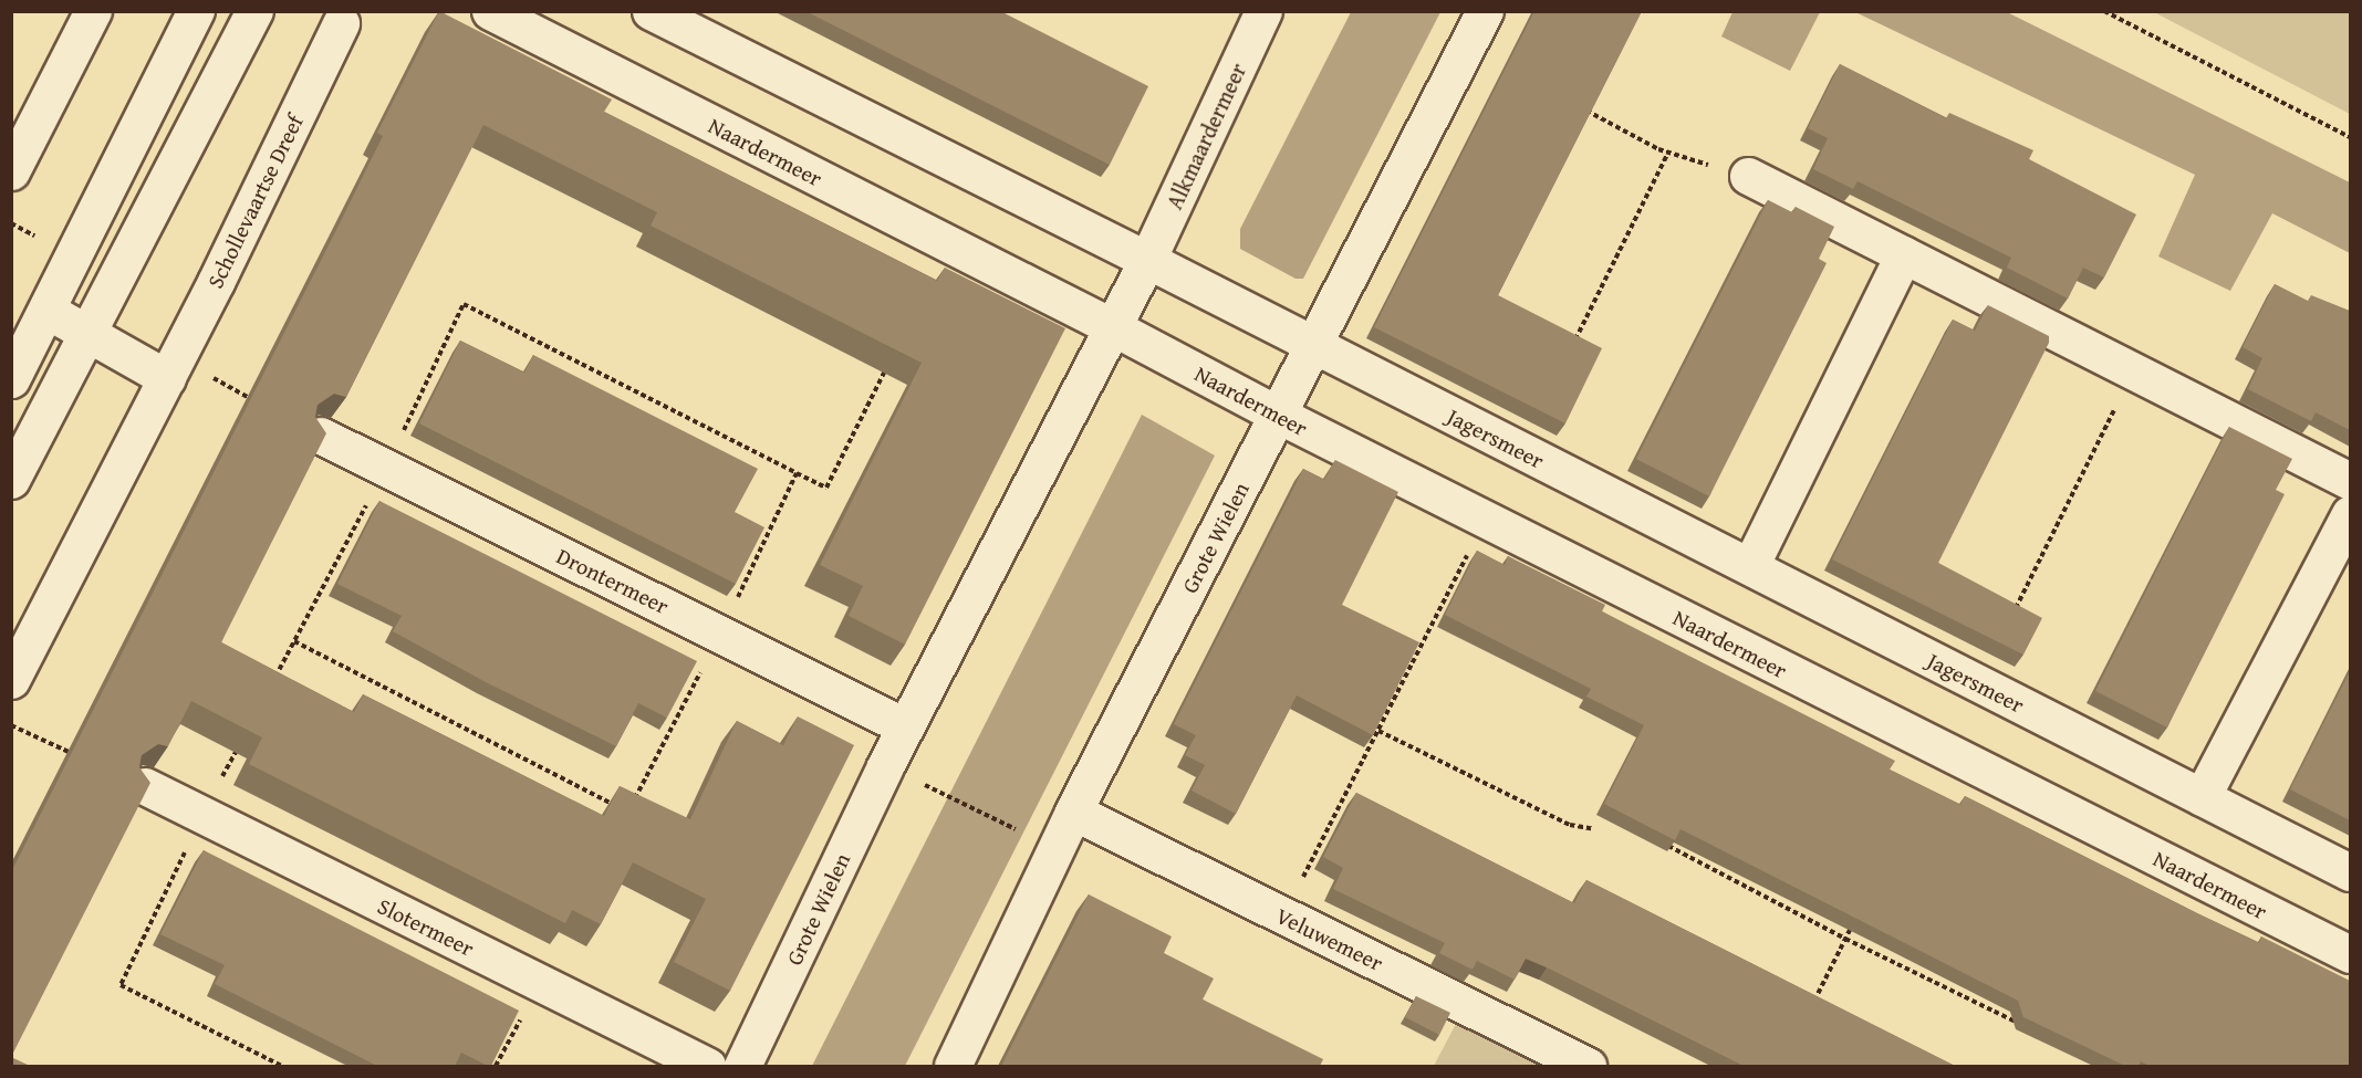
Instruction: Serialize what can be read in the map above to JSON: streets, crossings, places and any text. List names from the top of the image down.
{
  "streets": {
    "street": [
      "Alkmaardermeer",
      "Naardermeer",
      "Schollevaartse Dreef",
      "Jagersmeer",
      "Grote Wielen",
      "Drontermeer",
      "Slotermeer",
      "Veluwemeer"
    ]
  },
  "crossings": [
    ["Naardermeer", "Grote Wielen"],
    ["Jagersmeer", "Grote Wielen"],
    ["Grote Wielen", "Drontermeer"],
    ["Grote Wielen", "Veluwemeer"]
  ]
}
